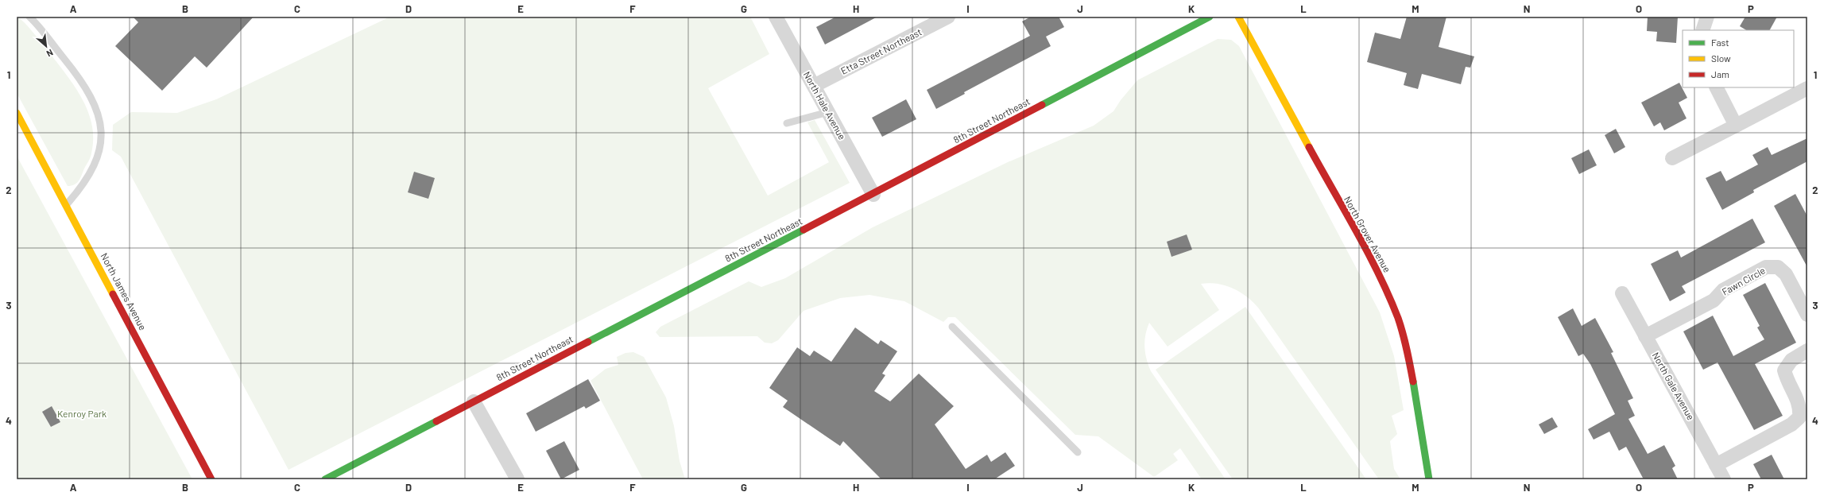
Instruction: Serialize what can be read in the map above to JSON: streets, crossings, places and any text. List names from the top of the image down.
{
  "streets": {
    "street": [
      "Etta Street Northeast",
      "North Hale Avenue",
      "8th Street Northeast",
      "North Grover Avenue",
      "Fawn Circle",
      "North James Avenue",
      "North Gale Avenue"
    ]
  },
  "crossings": [
    ["Etta Street Northeast", "North Hale Avenue"],
    ["North Hale Avenue", "8th Street Northeast"],
    ["Fawn Circle", "North Gale Avenue"]
  ],
  "parks": ["Kenroy Park"],
  "legend": ["Fast", "Slow", "Jam"],
  "north": "bottom right",
  "grid": {
    "columns": [
      "A",
      "B",
      "C",
      "D",
      "E",
      "F",
      "G",
      "H",
      "I",
      "J",
      "K",
      "L",
      "M",
      "N",
      "O",
      "P"
    ],
    "rows": [
      "1",
      "2",
      "3",
      "4"
    ]
  }
}
